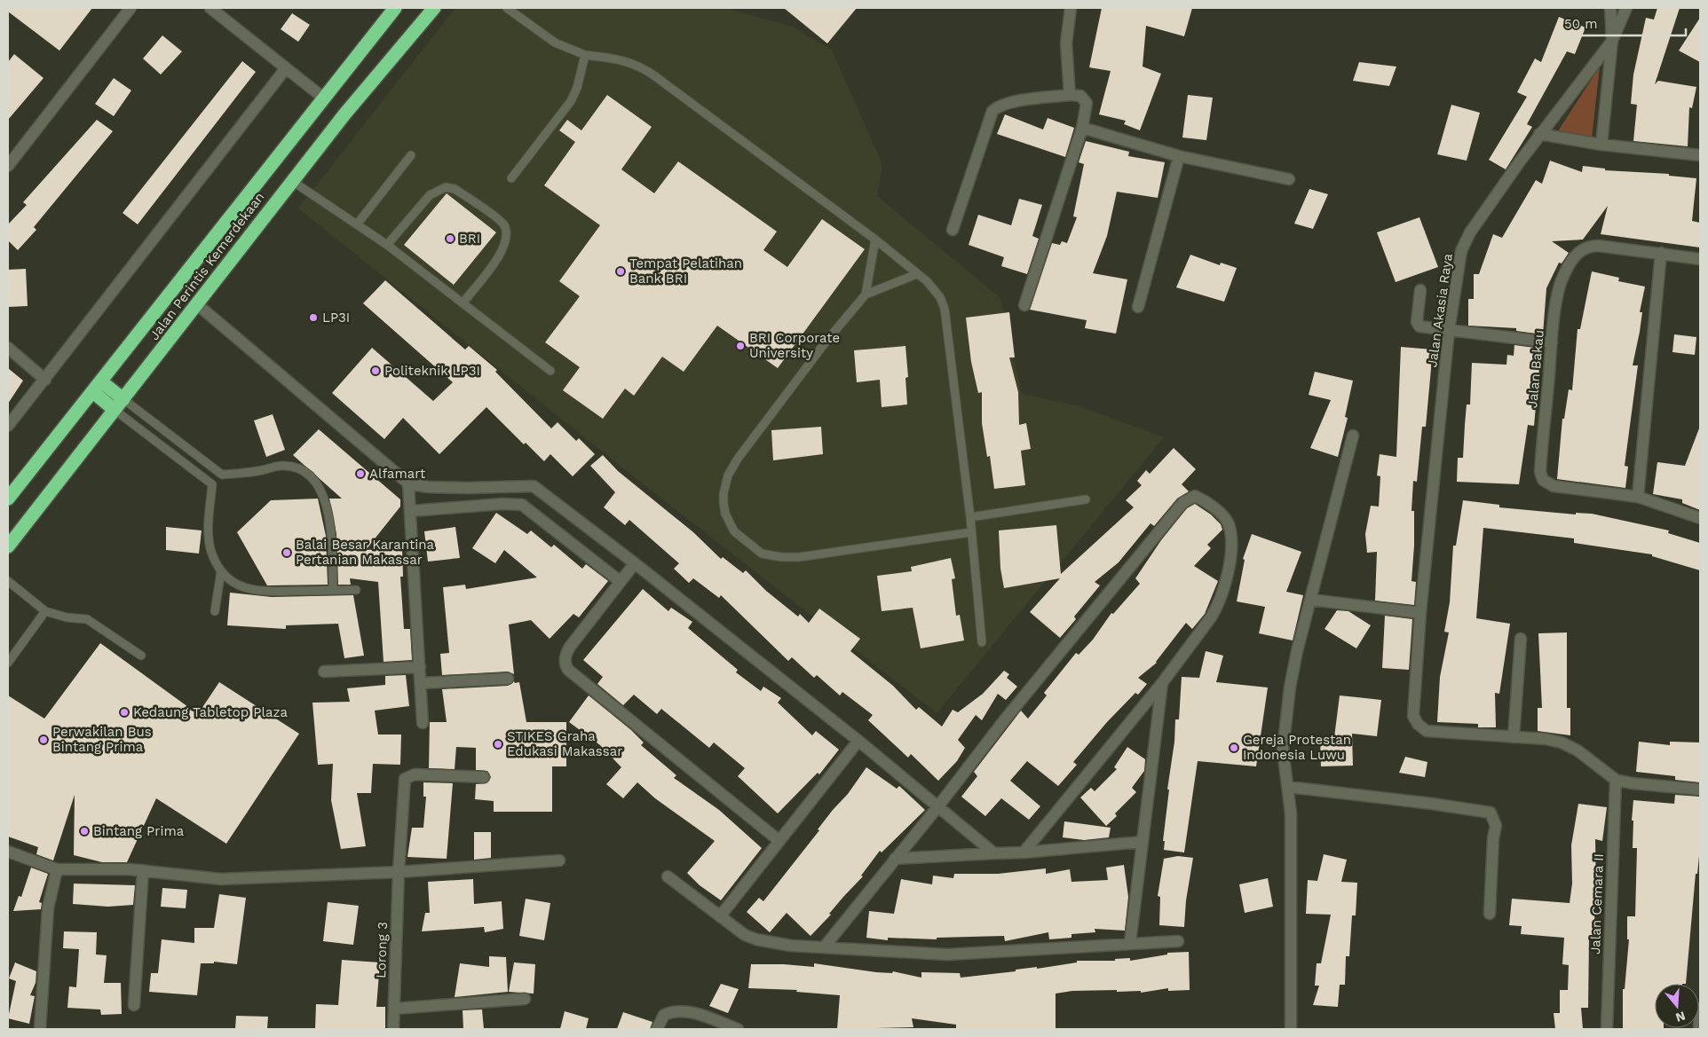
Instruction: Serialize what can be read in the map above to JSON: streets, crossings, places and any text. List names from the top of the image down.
{
  "streets": {
    "highway": ["Jalan Perintis Kemerdekaan"],
    "street": [
      "Jalan Akasia Raya",
      "Jalan Bakau",
      "Jalan Cemara II",
      "Lorong 3"
    ]
  },
  "places": [
    "BRI",
    "Tempat Pelatihan Bank BRI",
    "LP3I",
    "BRI Corporate University",
    "Politeknik LP3I",
    "Alfamart",
    "Balai Besar Karantina Pertanian Makassar",
    "Kedaung Tabletop Plaza",
    "Perwakilan Bus Bintang Prima",
    "STIKES Graha Edukasi Makassar",
    "Gereja Protestan Indonesia Luwu",
    "Bintang Prima"
  ],
  "scale_bar": "50 m",
  "north": "bottom"
}
